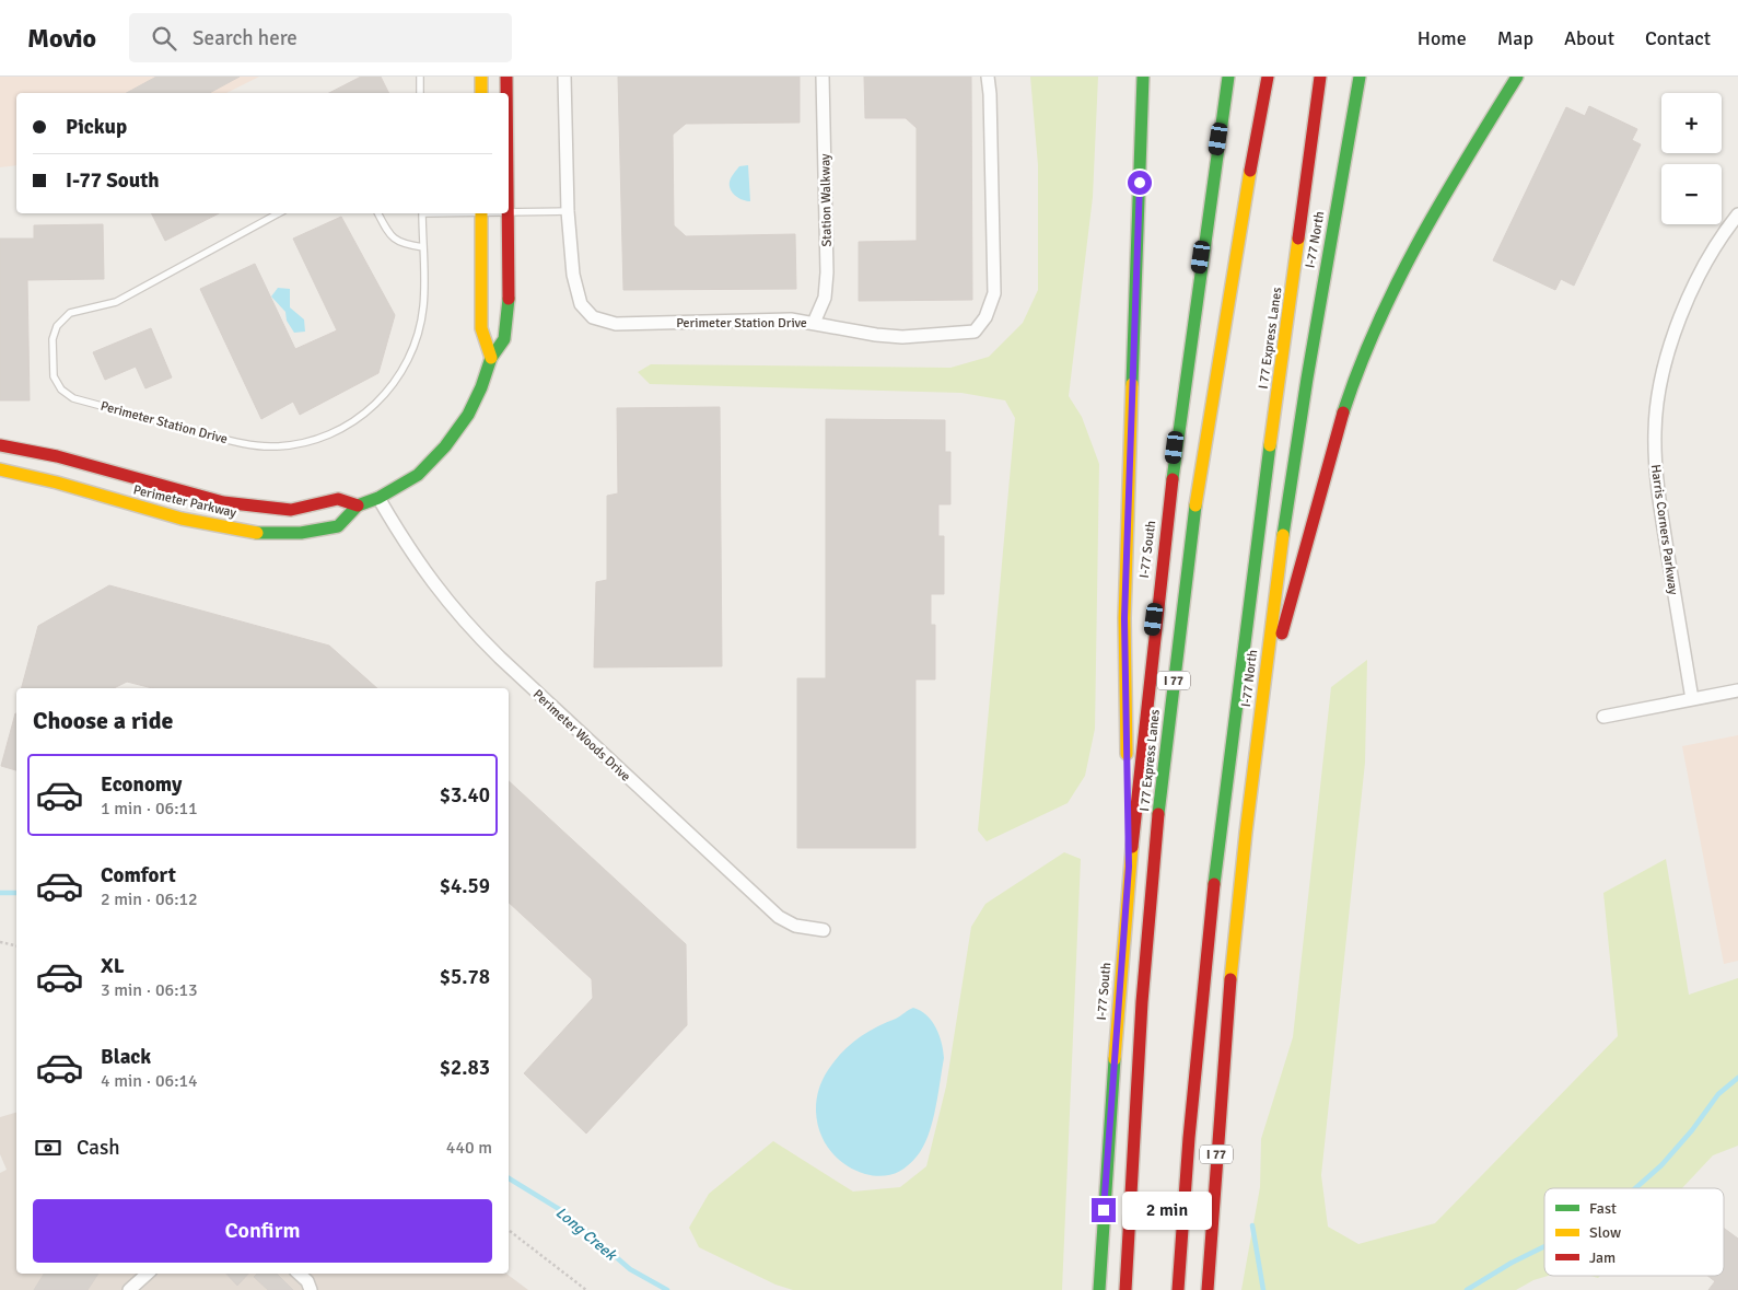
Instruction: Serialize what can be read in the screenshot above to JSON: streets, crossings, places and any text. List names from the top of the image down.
{
  "streets": {
    "main road": [
      "I-77 North",
      "I 77 Express Lanes",
      "Perimeter Parkway",
      "I-77 South",
      "I 77"
    ],
    "street": [
      "Station Walkway",
      "Perimeter Station Drive",
      "Harris Corners Parkway",
      "Perimeter Woods Drive"
    ]
  },
  "crossings": [
    ["Station Walkway", "Perimeter Station Drive"],
    ["Perimeter Parkway", "Perimeter Woods Drive"]
  ],
  "water": ["Long Creek"],
  "legend": ["Fast", "Slow", "Jam"],
  "page": {
    "header": "Movio",
    "search": "Search here",
    "nav": [
      "Home",
      "Map",
      "About",
      "Contact"
    ],
    "map_buttons": ["+", "−"],
    "banner": ["Pickup", "I-77 South"],
    "heading": "Choose a ride",
    "list": [
      {
        "name": "Economy",
        "note": "1 min · 06:11",
        "value": "$3.40"
      },
      {
        "name": "Comfort",
        "note": "2 min · 06:12",
        "value": "$4.59"
      },
      {
        "name": "XL",
        "note": "3 min · 06:13",
        "value": "$5.78"
      },
      {
        "name": "Black",
        "note": "4 min · 06:14",
        "value": "$2.83"
      }
    ],
    "pay": ["Cash", "440 m"],
    "buttons": "Confirm",
    "bubble": "2 min"
  }
}
